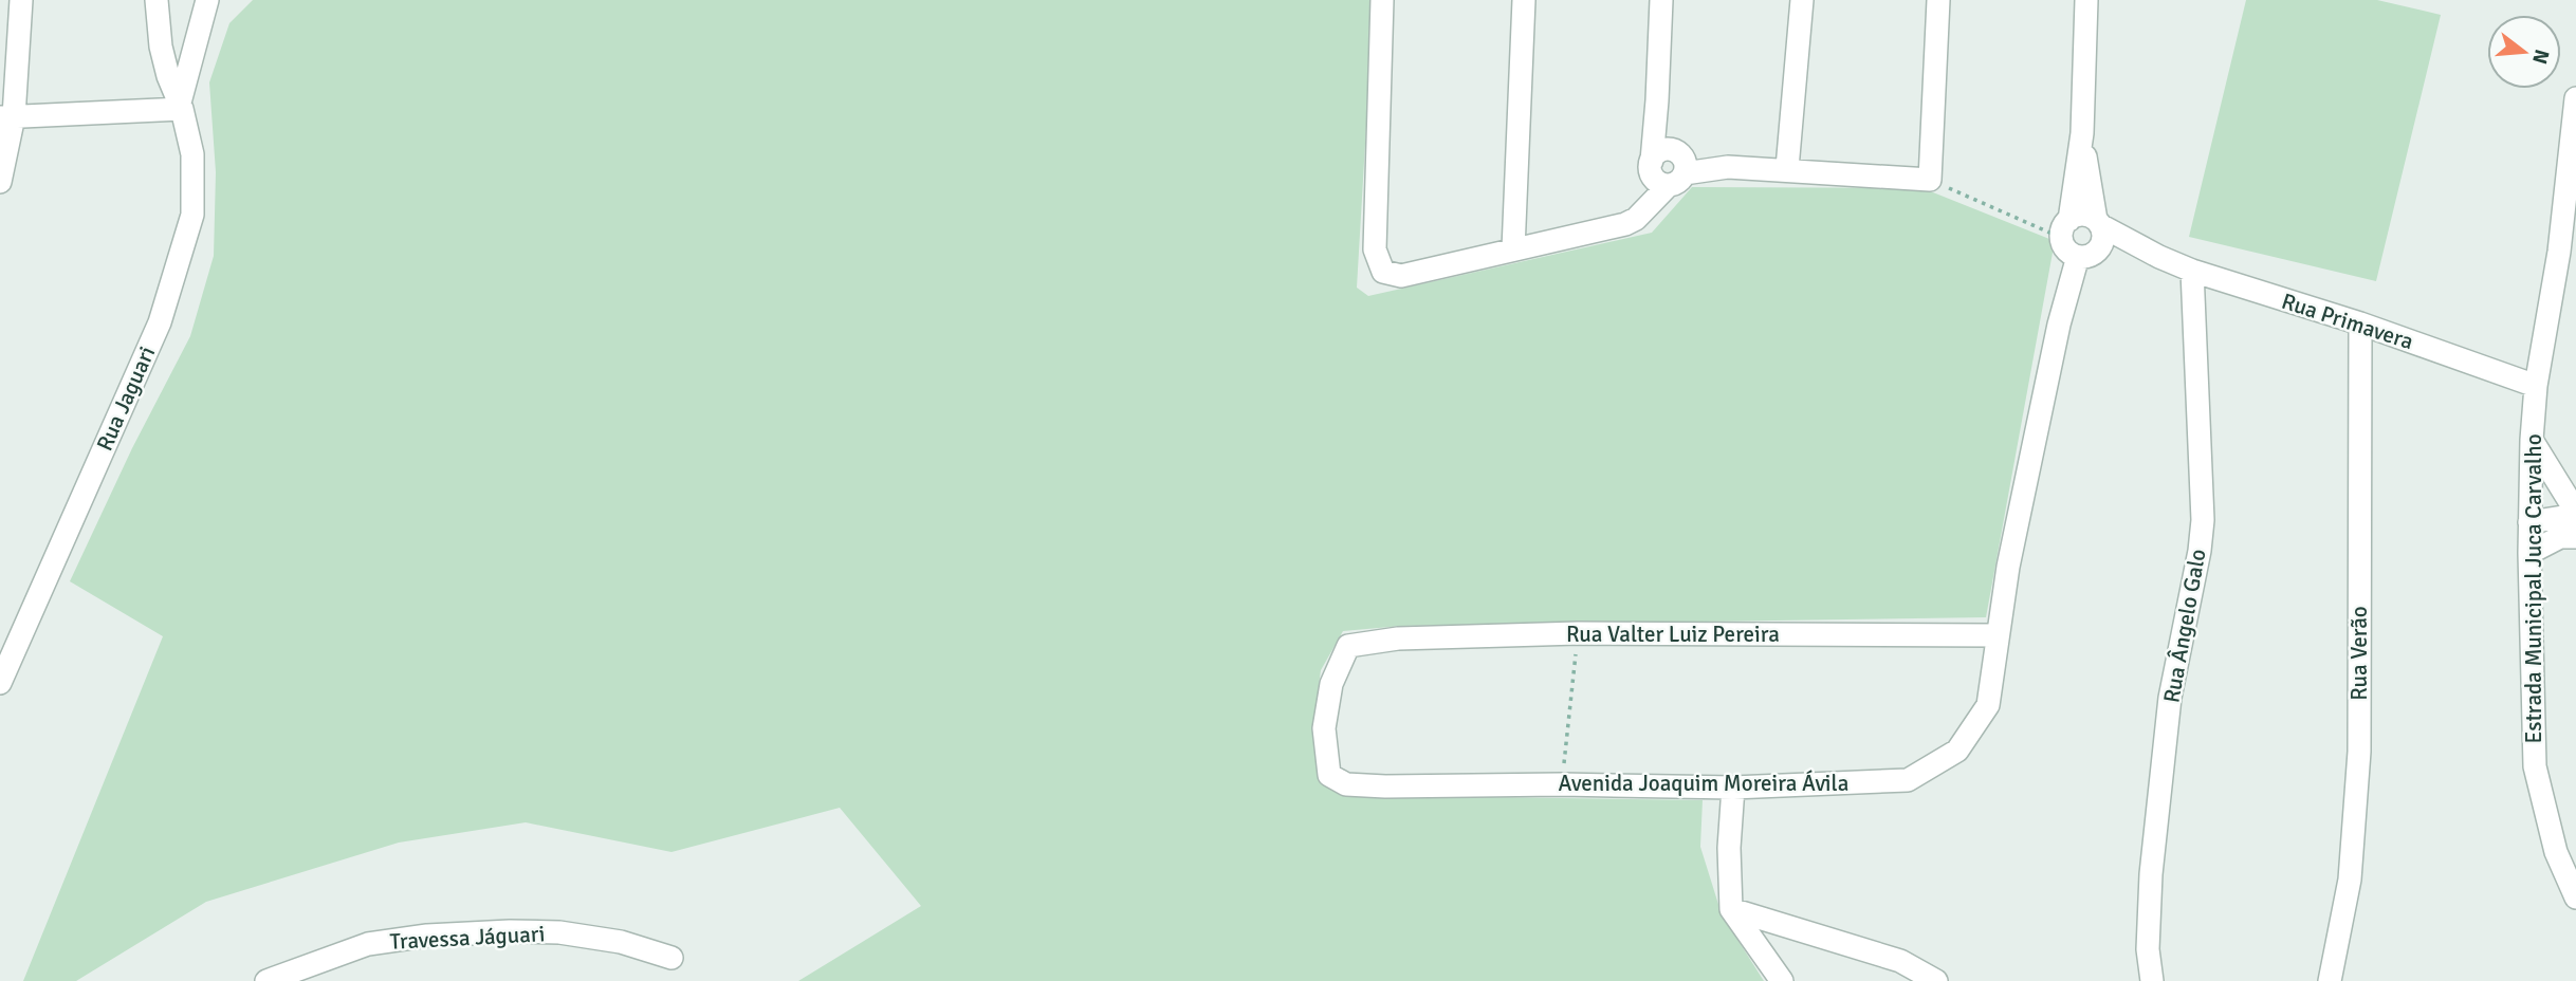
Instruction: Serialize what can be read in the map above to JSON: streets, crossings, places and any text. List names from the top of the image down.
{
  "streets": {
    "street": [
      "Rua Primavera",
      "Rua Jaguari",
      "Estrada Municipal Juca Carvalho",
      "Rua Ângelo Galo",
      "Rua Valter Luiz Pereira",
      "Rua Verão",
      "Avenida Joaquim Moreira Ávila",
      "Travessa Jáguari"
    ]
  },
  "crossings": [
    ["Rua Primavera", "Estrada Municipal Juca Carvalho"],
    ["Rua Primavera", "Rua Ângelo Galo"],
    ["Rua Primavera", "Rua Verão"],
    ["Rua Primavera", "Avenida Joaquim Moreira Ávila"],
    ["Rua Valter Luiz Pereira", "Avenida Joaquim Moreira Ávila"]
  ],
  "north": "right"
}
